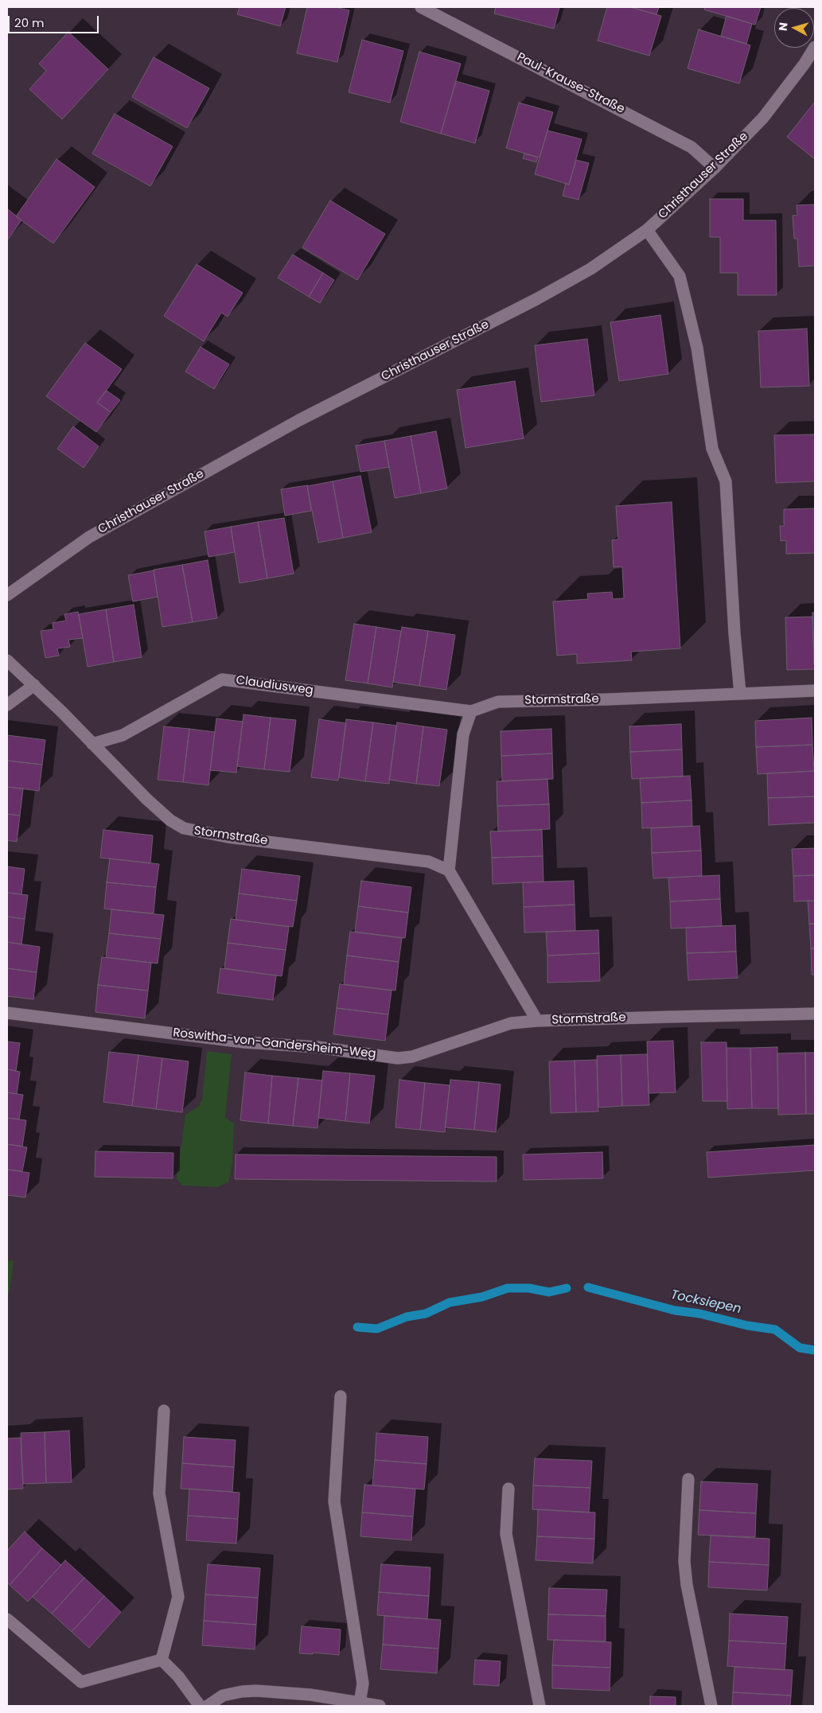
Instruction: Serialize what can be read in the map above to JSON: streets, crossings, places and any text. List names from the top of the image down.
{
  "streets": {
    "street": [
      "Paul-Krause-Straße",
      "Christhauser Straße",
      "Claudiusweg",
      "Stormstraße",
      "Roswitha-von-Gandersheim-Weg"
    ]
  },
  "crossings": [
    ["Paul-Krause-Straße", "Christhauser Straße"],
    ["Claudiusweg", "Stormstraße"],
    ["Stormstraße", "Roswitha-von-Gandersheim-Weg"]
  ],
  "water": ["Tocksiepen"],
  "scale_bar": "20 m",
  "north": "left"
}
